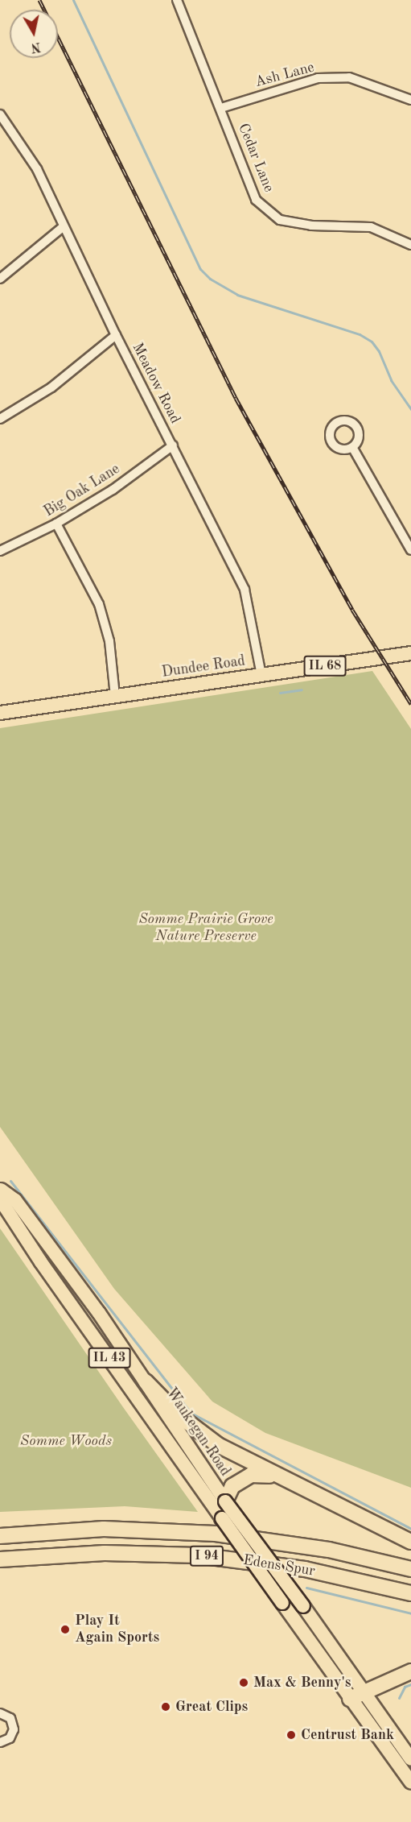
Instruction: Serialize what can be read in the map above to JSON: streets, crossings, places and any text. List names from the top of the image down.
{
  "streets": {
    "highway": ["I 94", "Edens Spur"],
    "main road": [
      "IL 68",
      "Dundee Road",
      "IL 43",
      "Waukegan Road"
    ],
    "street": [
      "Ash Lane",
      "Cedar Lane",
      "Meadow Road",
      "Big Oak Lane"
    ]
  },
  "crossings": [
    ["Ash Lane", "Cedar Lane"],
    ["Meadow Road", "Big Oak Lane"],
    ["Meadow Road", "Dundee Road"],
    ["IL 43", "Waukegan Road"]
  ],
  "parks": ["Somme Prairie Grove Nature Preserve", "Somme Woods"],
  "places": [
    "Play It Again Sports",
    "Max & Benny's",
    "Great Clips",
    "Centrust Bank"
  ],
  "north": "bottom"
}
